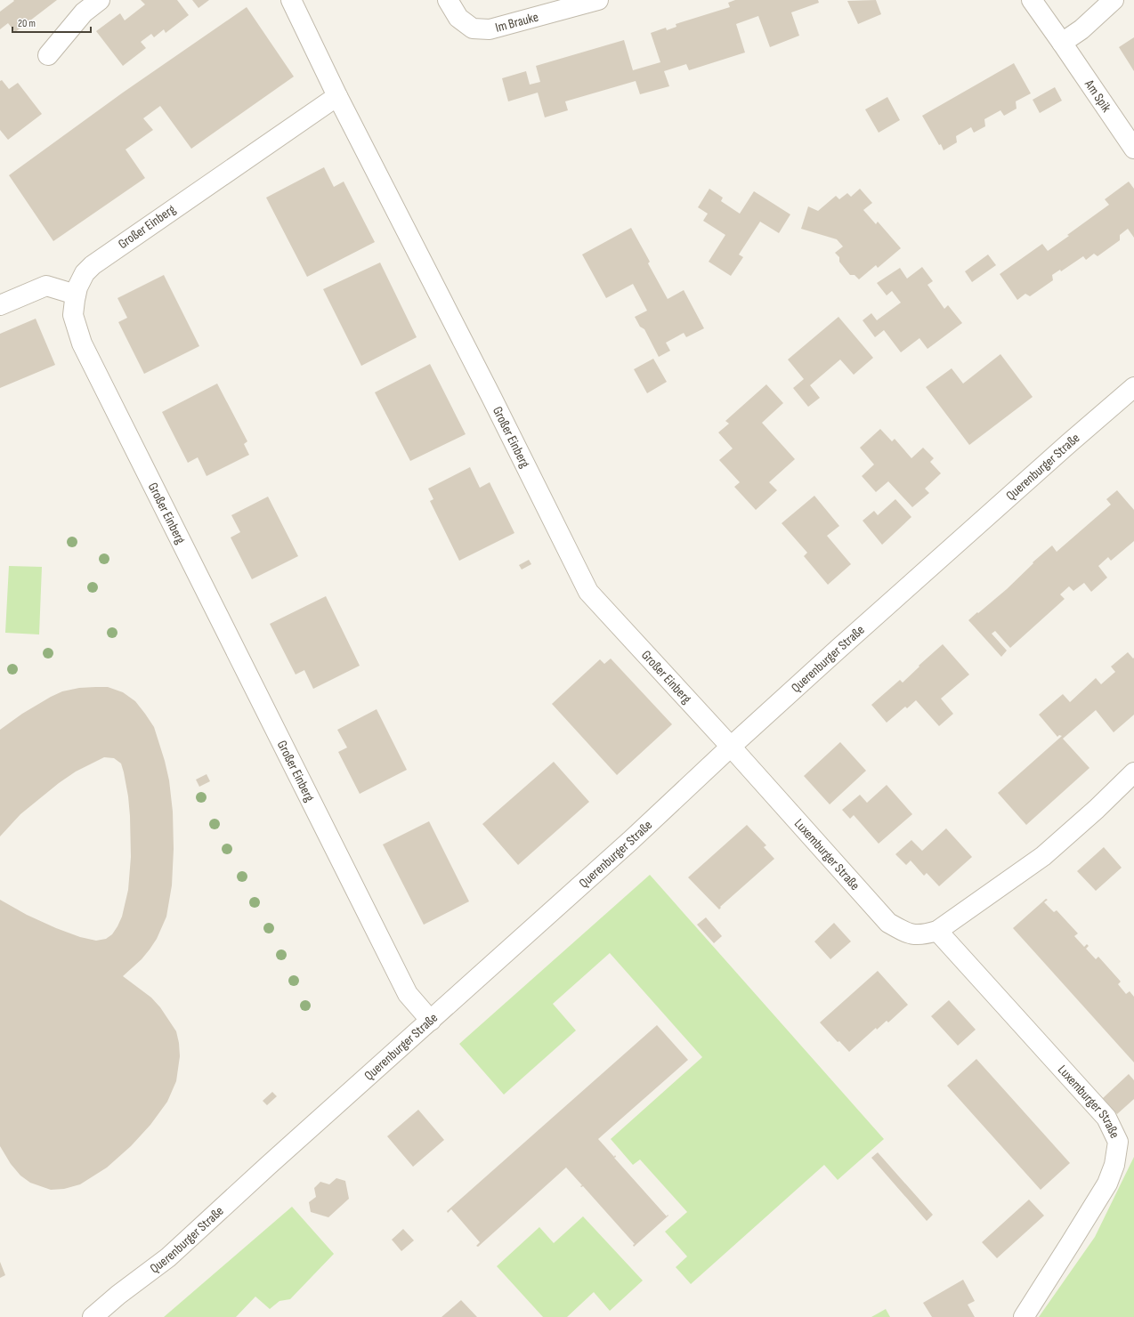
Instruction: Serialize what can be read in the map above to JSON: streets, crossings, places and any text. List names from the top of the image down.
{
  "streets": {
    "street": [
      "Im Brauke",
      "Am Spik",
      "Großer Einberg",
      "Querenburger Straße",
      "Luxemburger Straße"
    ]
  },
  "crossings": [
    ["Großer Einberg", "Querenburger Straße"],
    ["Großer Einberg", "Luxemburger Straße"],
    ["Querenburger Straße", "Luxemburger Straße"]
  ],
  "scale_bar": "20 m"
}
